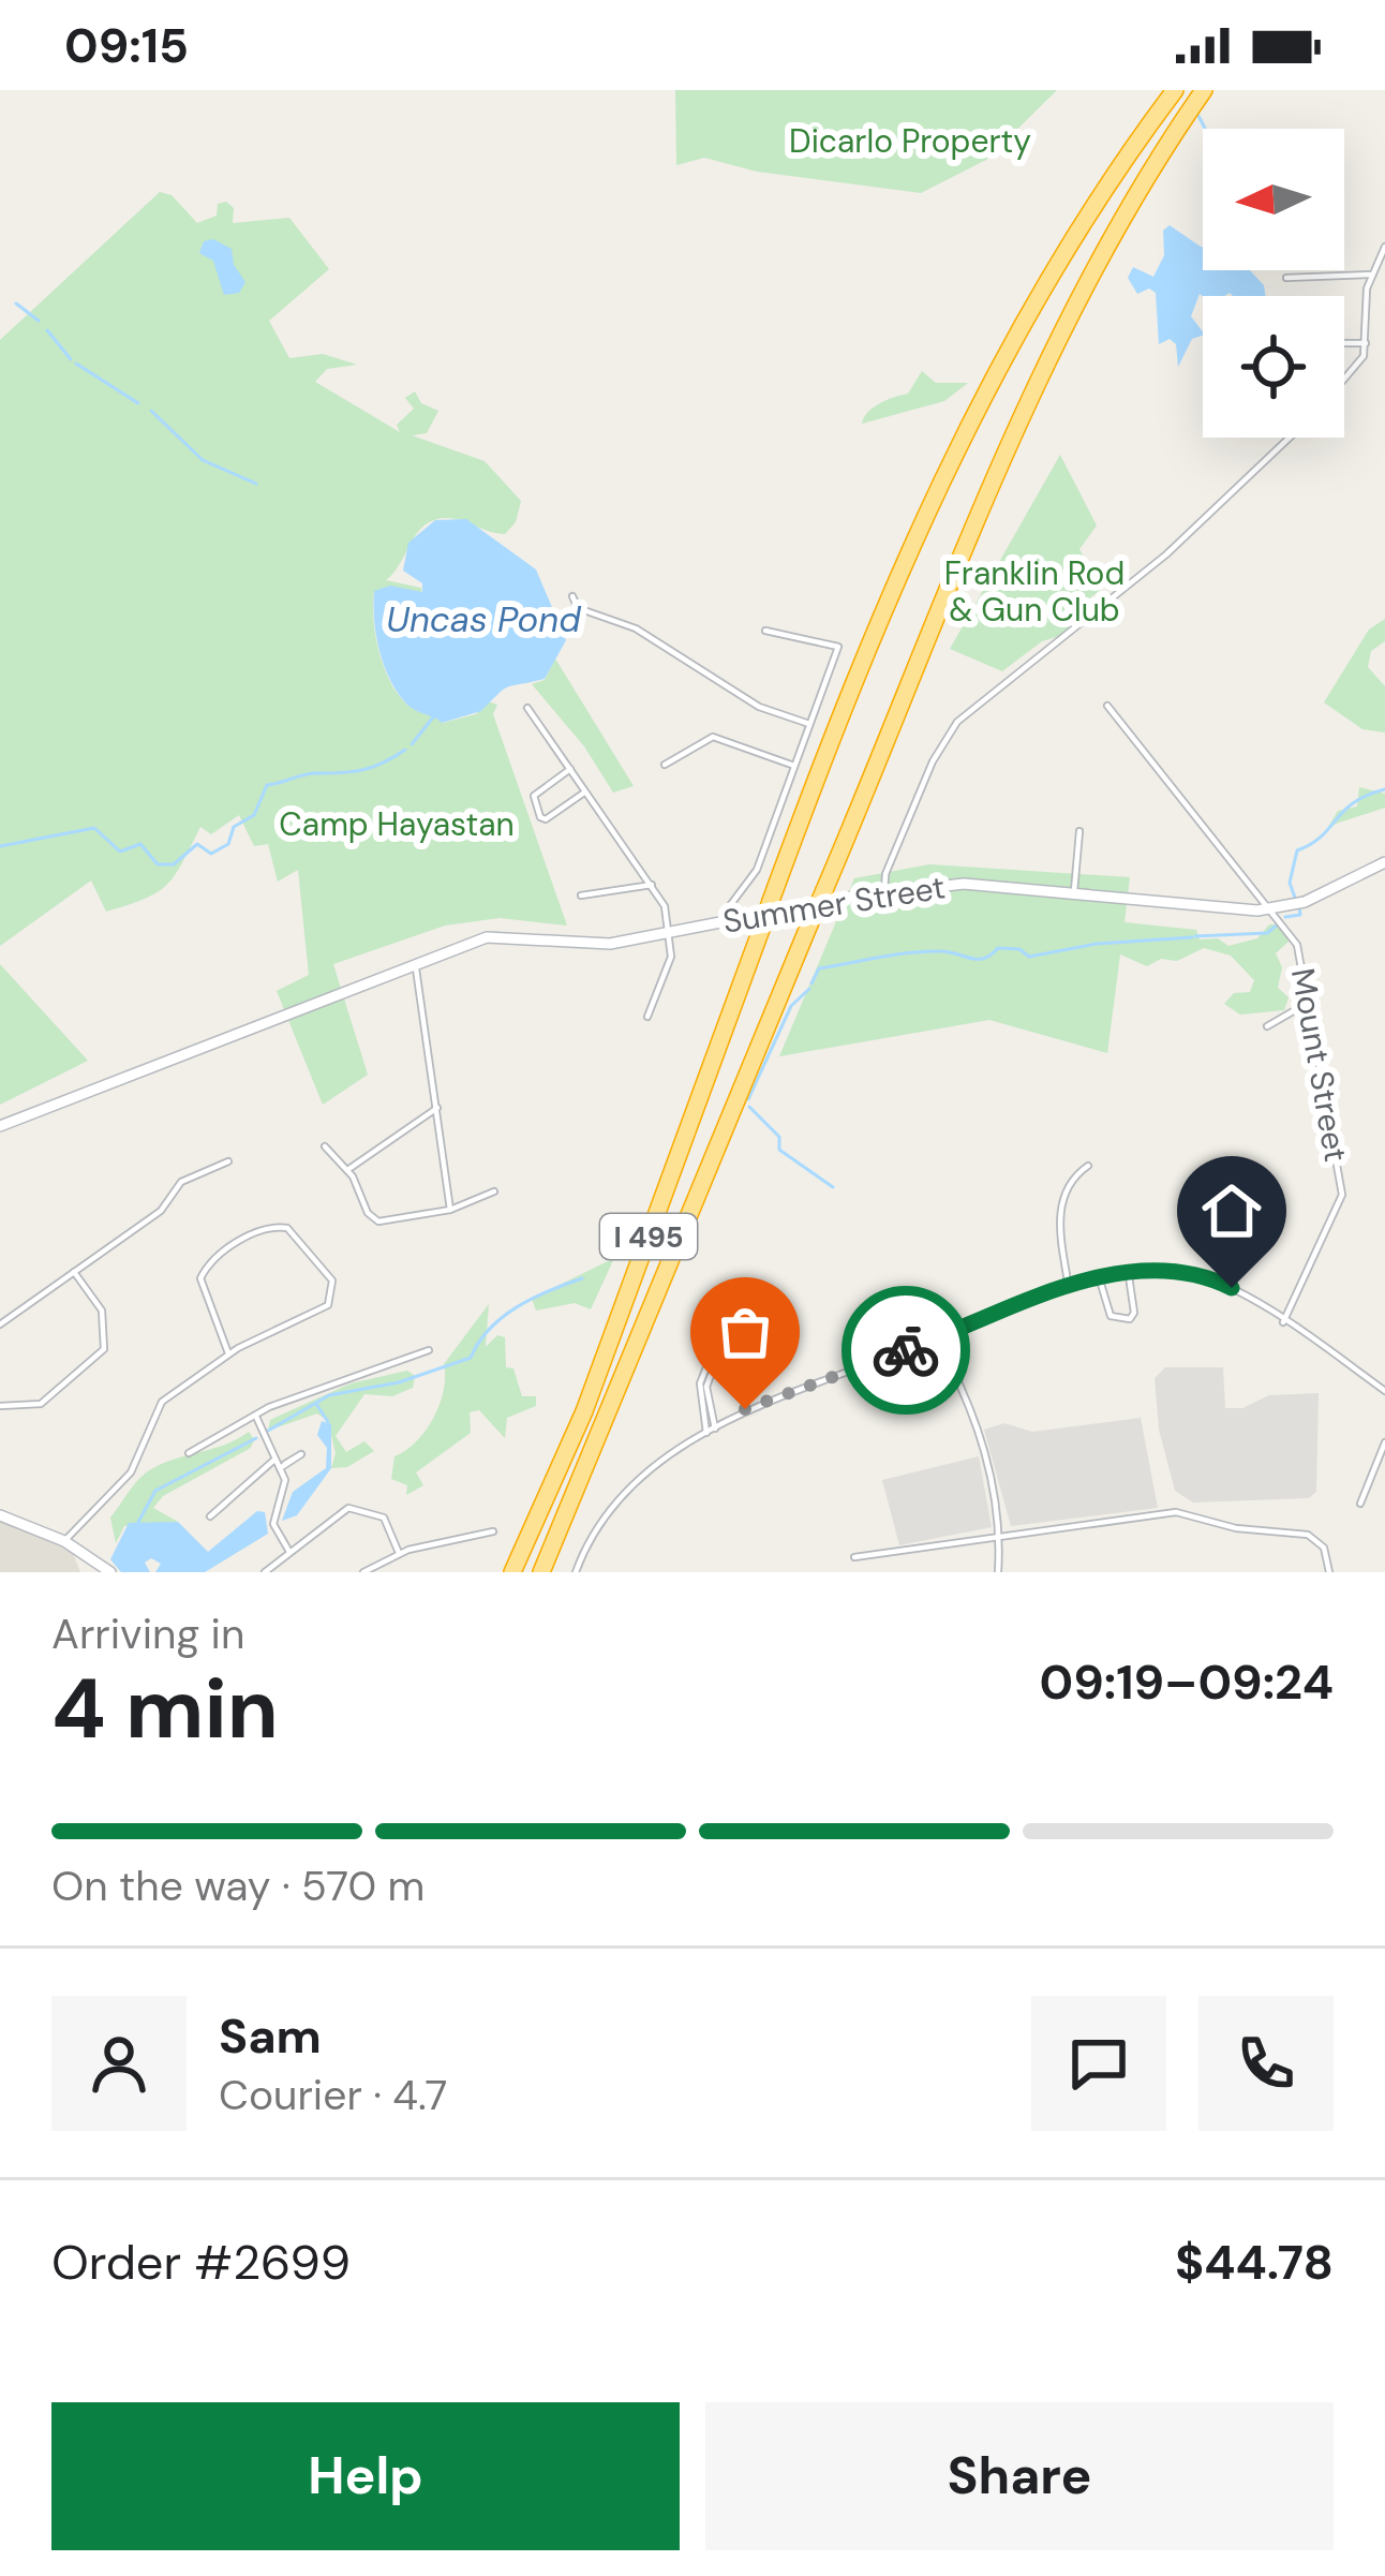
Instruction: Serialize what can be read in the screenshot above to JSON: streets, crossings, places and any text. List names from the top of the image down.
{
  "streets": {
    "highway": ["I 495"],
    "main road": ["Summer Street"],
    "street": ["Mount Street"]
  },
  "crossings": [
    ["Summer Street", "Mount Street"]
  ],
  "water": ["Uncas Pond"],
  "parks": ["Dicarlo Property", "Franklin Rod & Gun Club", "Camp Hayastan"],
  "north": "left",
  "page": {
    "status": "09:15",
    "heading": ["4 min", "Arriving in", "09:19–09:24"],
    "panel": [
      "Sam",
      "Courier · 4.7",
      "Order #2699",
      "$44.78"
    ],
    "bar": "On the way · 570 m",
    "buttons": ["Help", "Share"]
  }
}
